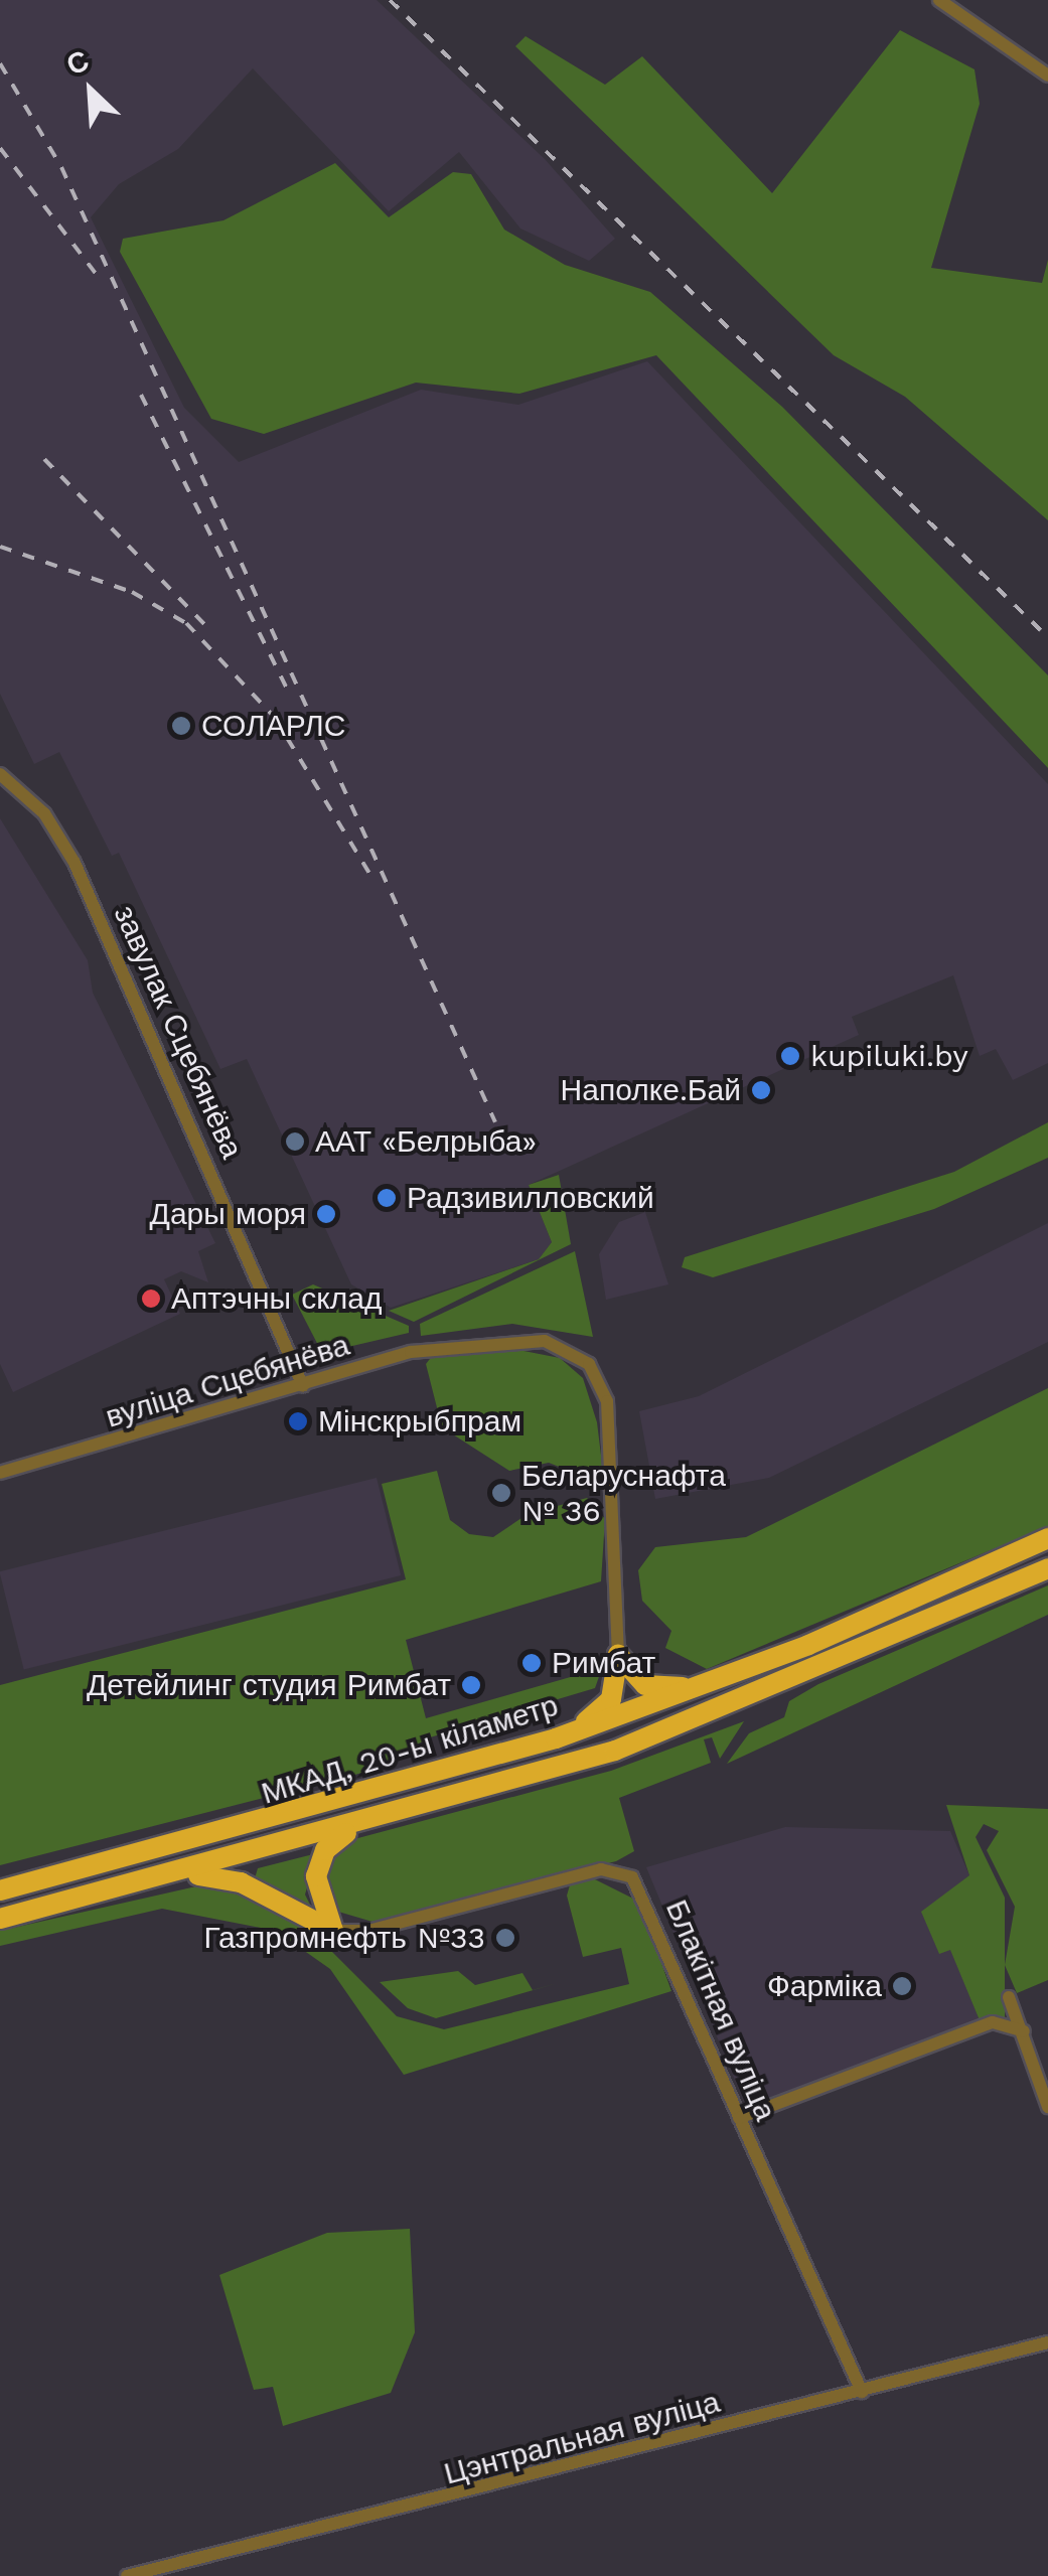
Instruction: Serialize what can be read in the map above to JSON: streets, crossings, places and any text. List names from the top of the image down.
{
  "streets": {
    "highway": ["МКАД, 20-ы кіламетр"],
    "street": [
      "завулак Сцебянёва",
      "вуліца Сцебянёва",
      "Блакітная вуліца",
      "Цэнтральная вуліца"
    ]
  },
  "crossings": [
    ["завулак Сцебянёва", "вуліца Сцебянёва"],
    ["Блакітная вуліца", "Цэнтральная вуліца"]
  ],
  "places": [
    "СОЛАРЛС",
    "kupiluki.by",
    "Наполке.Бай",
    "ААТ «Белрыба»",
    "Радзивилловский",
    "Дары моря",
    "Аптэчны склад",
    "Мінскрыбпрам",
    "Беларуснафта № 36",
    "Римбат",
    "Детейлинг студия Римбат",
    "Газпромнефть №33",
    "Фарміка"
  ],
  "north": "top left"
}
